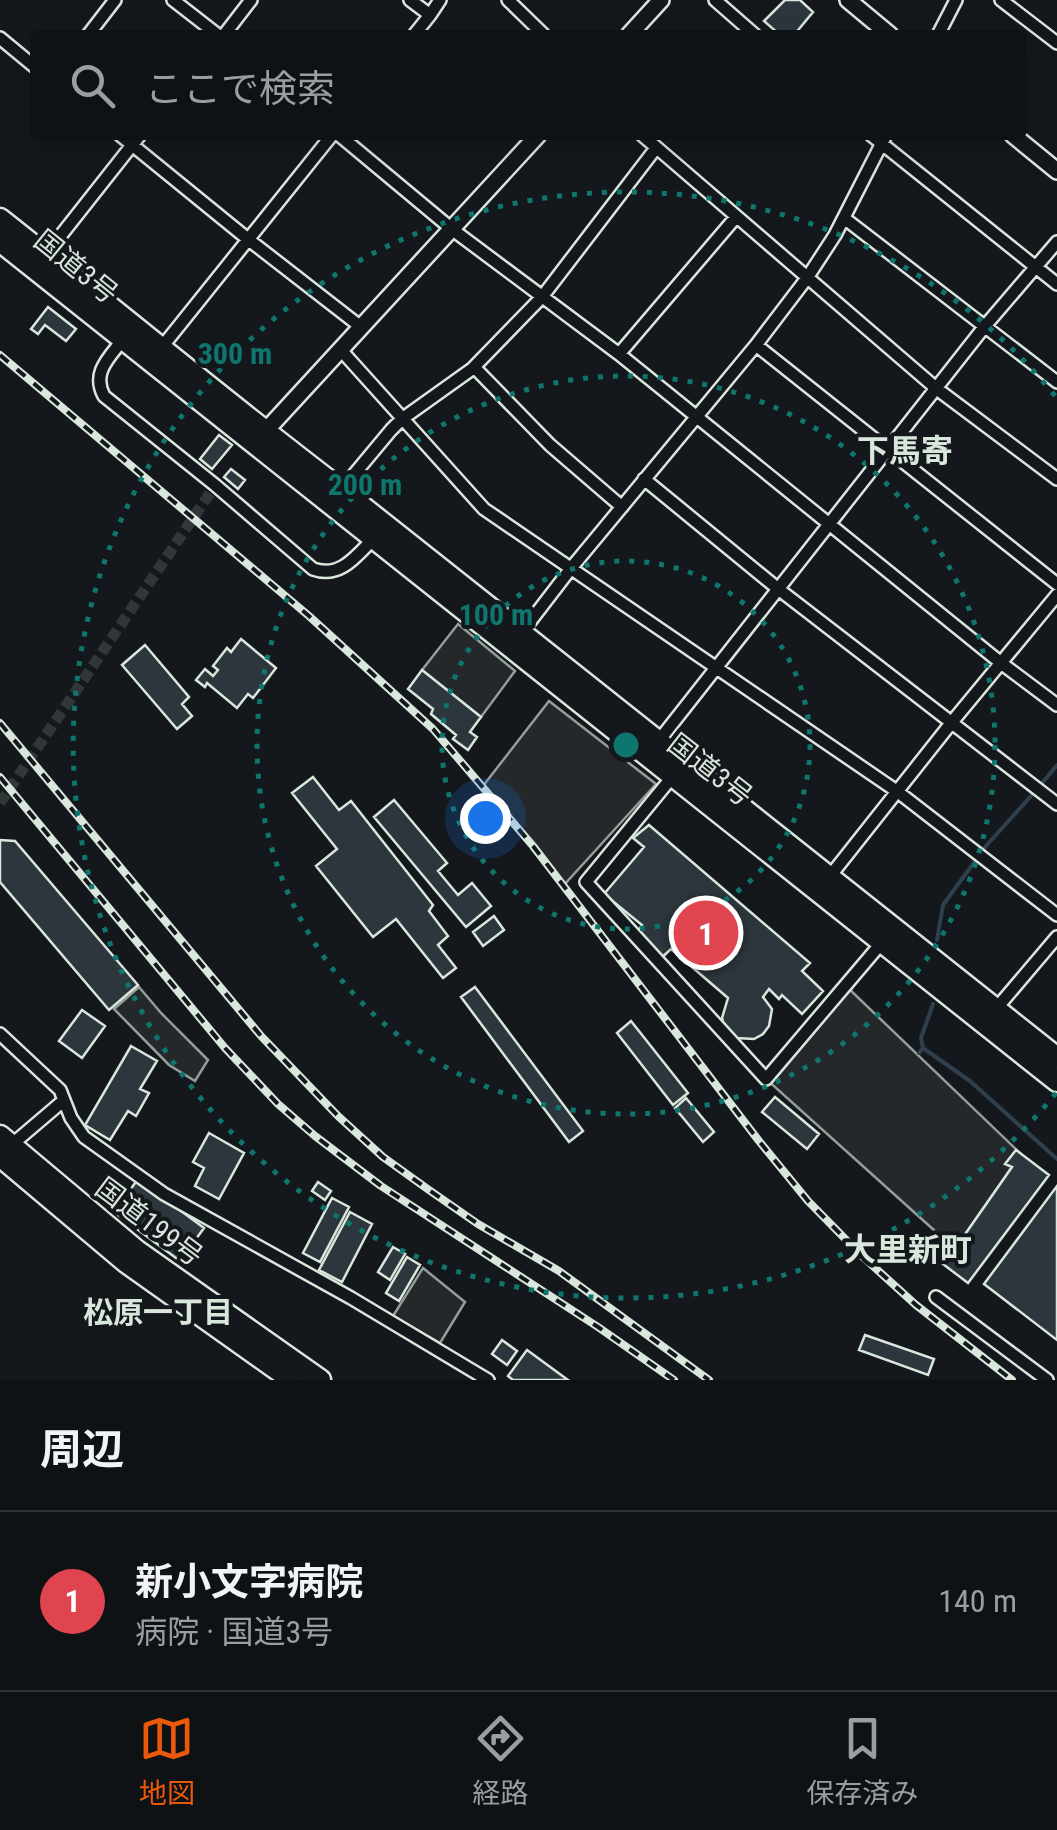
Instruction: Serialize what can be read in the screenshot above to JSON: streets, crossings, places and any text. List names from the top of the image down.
{
  "streets": {
    "highway": ["国道3号", "国道199号"]
  },
  "districts": ["下馬寄", "大里新町", "松原一丁目"],
  "page": {
    "search": "ここで検索",
    "pins": "1",
    "heading": "周辺",
    "list": [
      {
        "mark": "1",
        "name": "新小文字病院",
        "note": "病院 · 国道3号",
        "value": "140 m"
      }
    ],
    "nav": ["地図", "経路", "保存済み"]
  },
  "rings": ["300 m", "200 m", "100 m"]
}
